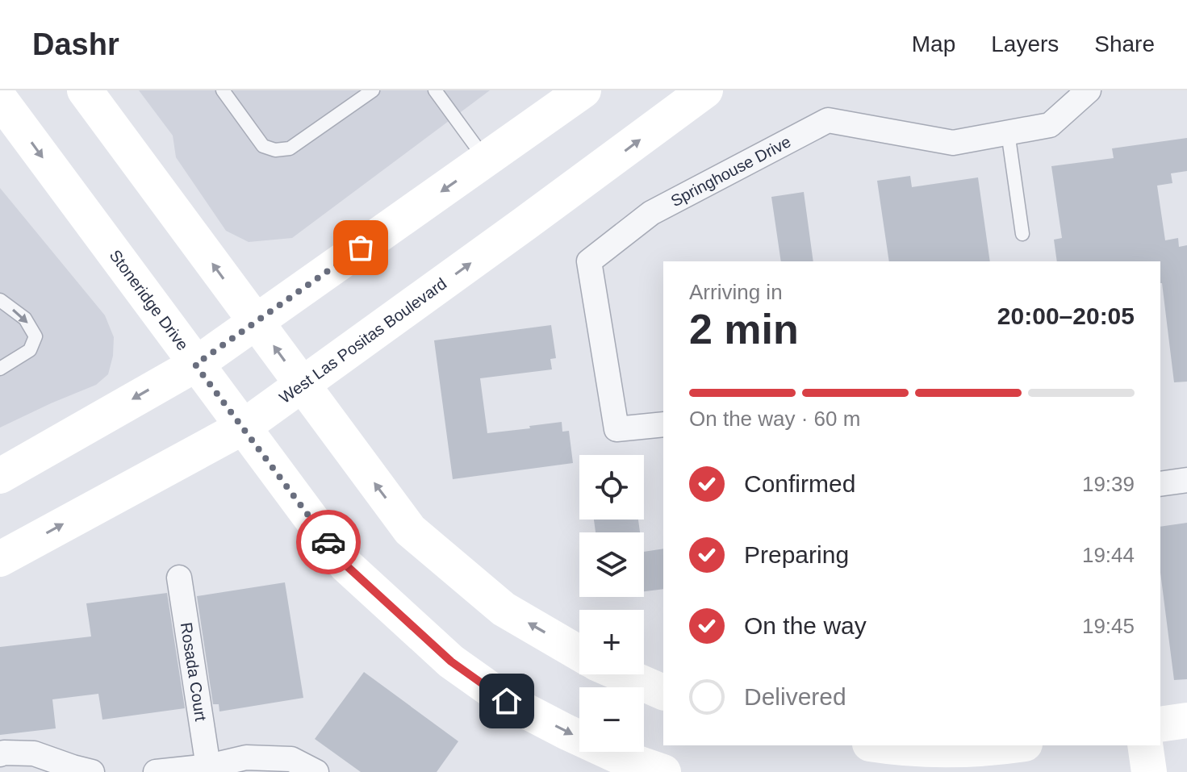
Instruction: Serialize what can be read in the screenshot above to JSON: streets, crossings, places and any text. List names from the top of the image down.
{
  "streets": {
    "main road": ["Stoneridge Drive", "West Las Positas Boulevard"],
    "street": ["Springhouse Drive", "Rosada Court"]
  },
  "crossings": [
    ["Stoneridge Drive", "West Las Positas Boulevard"]
  ],
  "page": {
    "header": "Dashr",
    "nav": ["Map", "Layers", "Share"],
    "heading": ["2 min", "Arriving in", "20:00–20:05"],
    "bar": "On the way · 60 m",
    "list": [
      ["Confirmed", "19:39"],
      ["Preparing", "19:44"],
      ["On the way", "19:45"],
      "Delivered"
    ],
    "map_buttons": ["+", "−"]
  }
}
